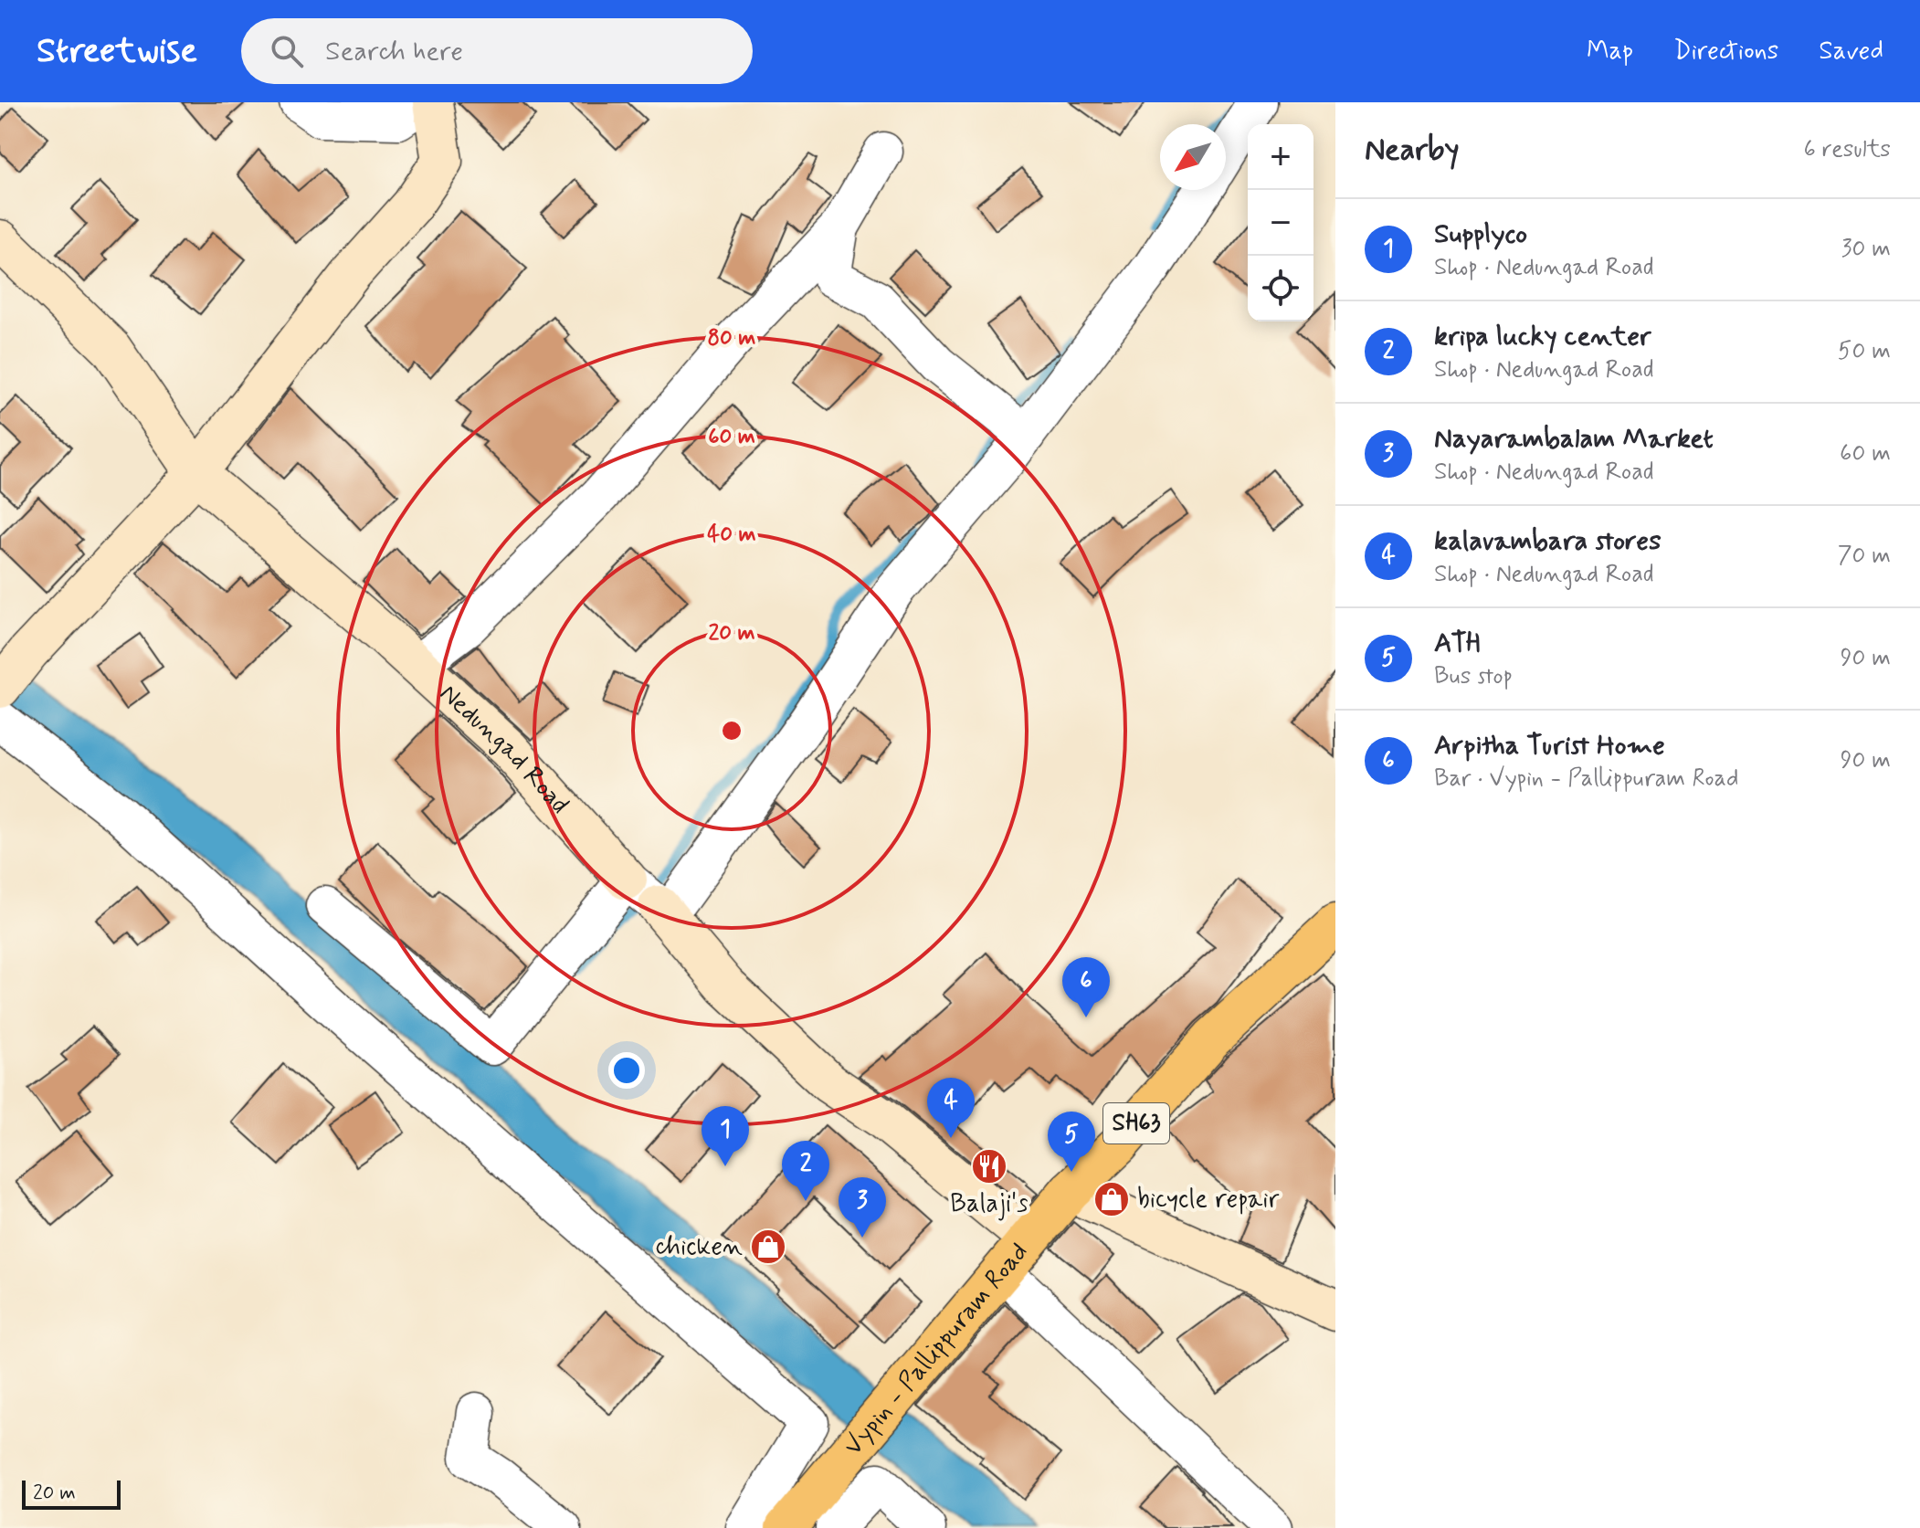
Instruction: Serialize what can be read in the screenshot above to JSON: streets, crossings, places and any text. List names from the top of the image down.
{
  "streets": {
    "main road": ["SH63", "Vypin - Pallippuram Road"],
    "street": ["Nedungad Road"]
  },
  "crossings": [
    ["Nedungad Road", "Vypin - Pallippuram Road"]
  ],
  "places": {
    "restaurant": ["Balaji's"],
    "shop": ["bicycle repair", "chicken"]
  },
  "scale_bar": "20 m",
  "north": "bottom left",
  "page": {
    "header": "Streetwise",
    "search": "Search here",
    "nav": ["Map", "Directions", "Saved"],
    "heading": ["Nearby", "6 results"],
    "map_buttons": ["+", "−"],
    "list": [
      {
        "mark": "1",
        "name": "Supplyco",
        "note": "Shop · Nedungad Road",
        "value": "30 m"
      },
      {
        "mark": "2",
        "name": "kripa lucky center",
        "note": "Shop · Nedungad Road",
        "value": "50 m"
      },
      {
        "mark": "3",
        "name": "Nayarambalam Market",
        "note": "Shop · Nedungad Road",
        "value": "60 m"
      },
      {
        "mark": "4",
        "name": "kalavambara stores",
        "note": "Shop · Nedungad Road",
        "value": "70 m"
      },
      {
        "mark": "5",
        "name": "ATH",
        "note": "Bus stop",
        "value": "90 m"
      },
      {
        "mark": "6",
        "name": "Arpitha Turist Home",
        "note": "Bar · Vypin - Pallippuram Road",
        "value": "90 m"
      }
    ],
    "pins": [
      "6",
      "4",
      "1",
      "5",
      "2",
      "3"
    ],
    "scale": "20 m"
  },
  "rings": [
    "80 m",
    "60 m",
    "40 m",
    "20 m"
  ]
}
